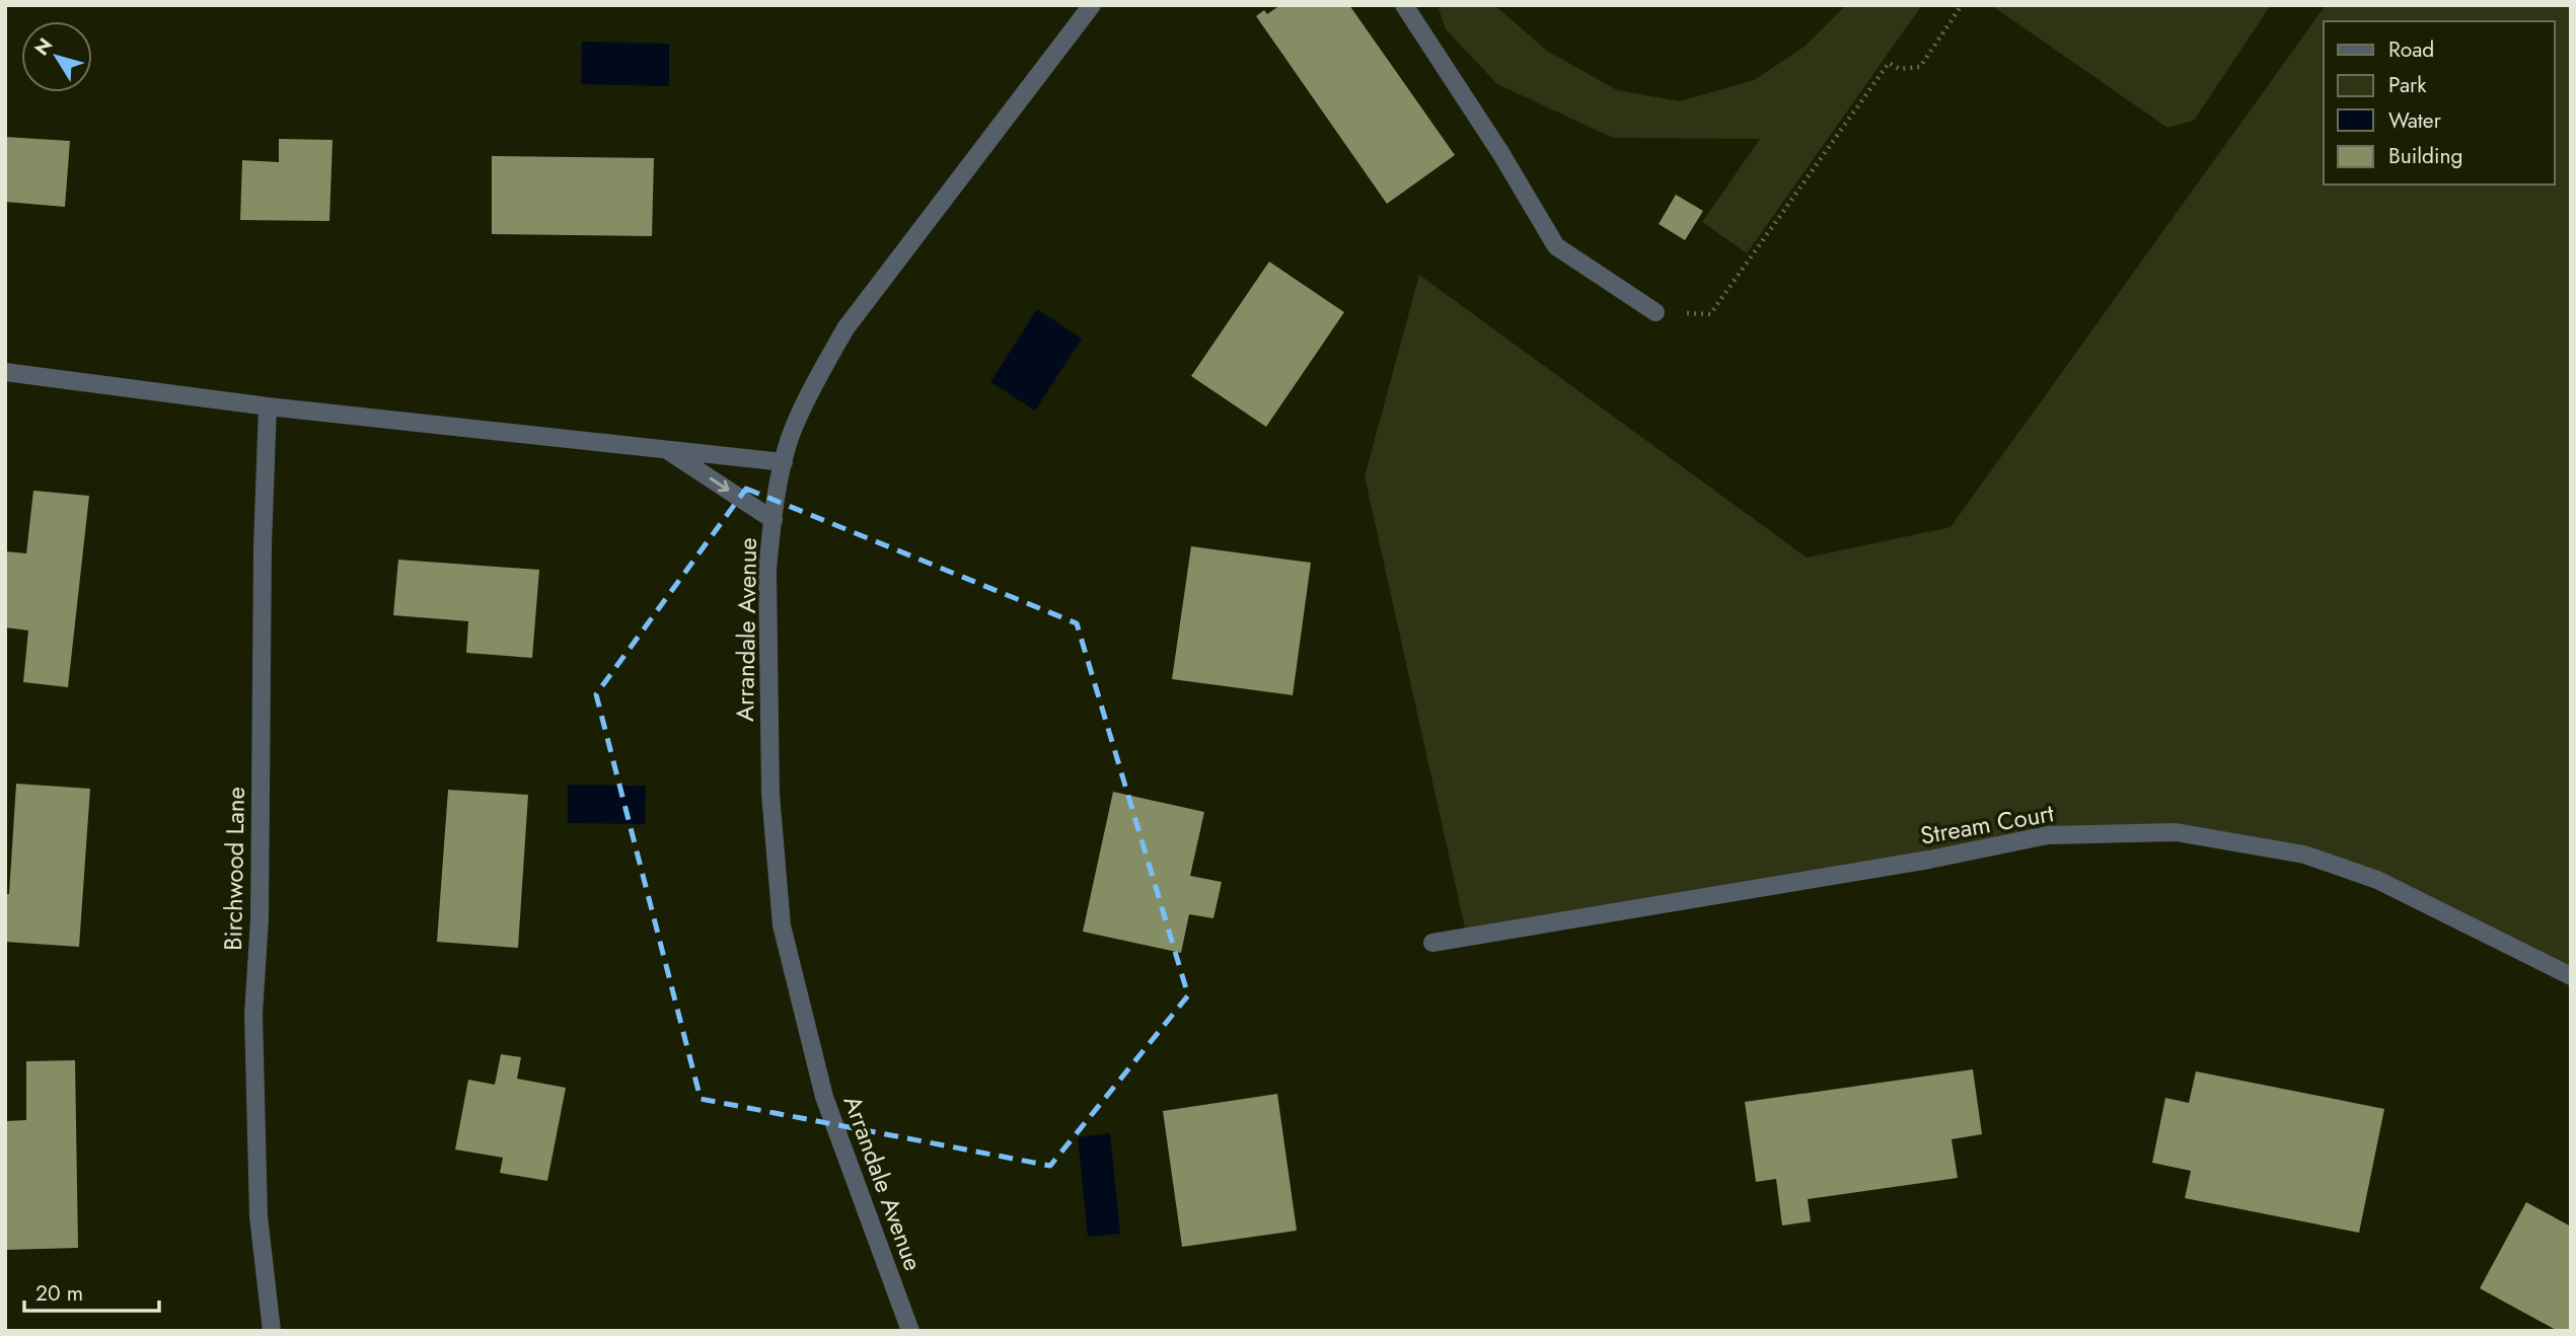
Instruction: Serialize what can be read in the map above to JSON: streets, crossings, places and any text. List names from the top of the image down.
{
  "streets": {
    "street": ["Arrandale Avenue", "Stream Court", "Birchwood Lane"]
  },
  "legend": [
    "Road",
    "Park",
    "Water",
    "Building"
  ],
  "scale_bar": "20 m",
  "north": "top left"
}
